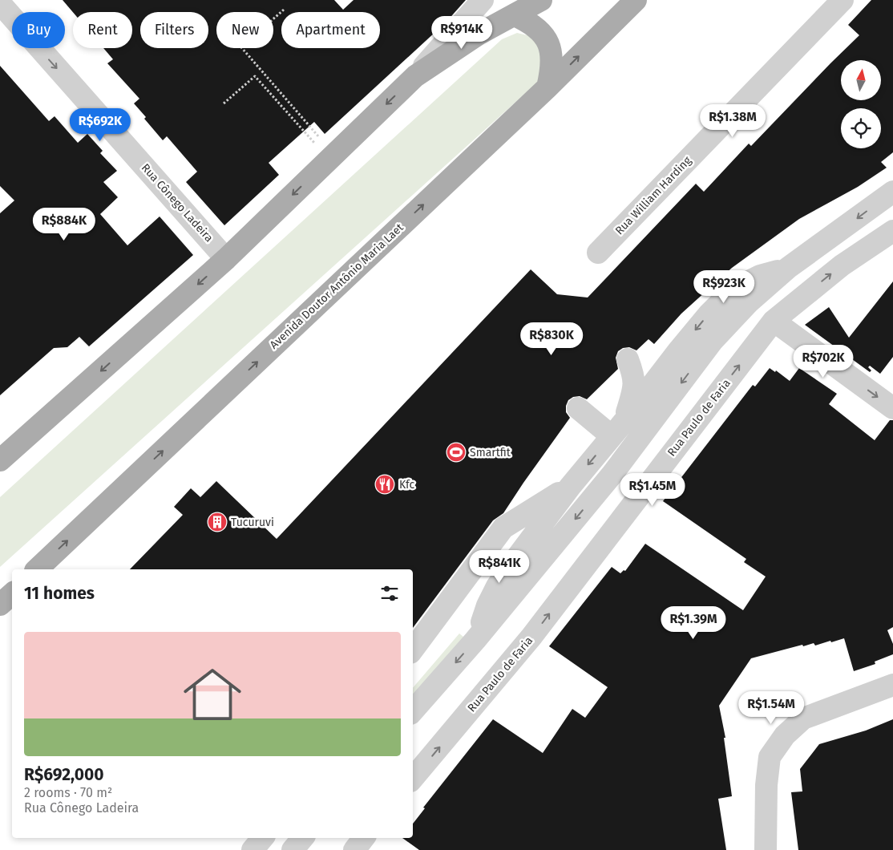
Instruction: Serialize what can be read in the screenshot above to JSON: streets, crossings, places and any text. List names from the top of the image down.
{
  "streets": {
    "main road": ["Avenida Doutor Antônio Maria Laet"],
    "street": ["Rua William Harding", "Rua Cônego Ladeira", "Rua Paulo de Faria"]
  },
  "one_way": ["Rua Cônego Ladeira"],
  "places": {
    "sports": ["Smartfit"],
    "restaurant": ["Kfc"],
    "building": ["Tucuruvi"]
  },
  "north": "top",
  "page": {
    "chip": [
      "Buy",
      "Rent",
      "Filters",
      "New",
      "Apartment"
    ],
    "price": [
      "R$914K",
      "R$1.38M",
      "R$692K",
      "R$884K",
      "R$923K",
      "R$830K",
      "R$702K",
      "R$1.45M",
      "R$841K",
      "R$1.39M",
      "R$1.54M"
    ],
    "heading": "11 homes",
    "list": [
      {
        "name": "R$692,000",
        "note": "2 rooms · 70 m² · Rua Cônego Ladeira"
      }
    ]
  }
}
